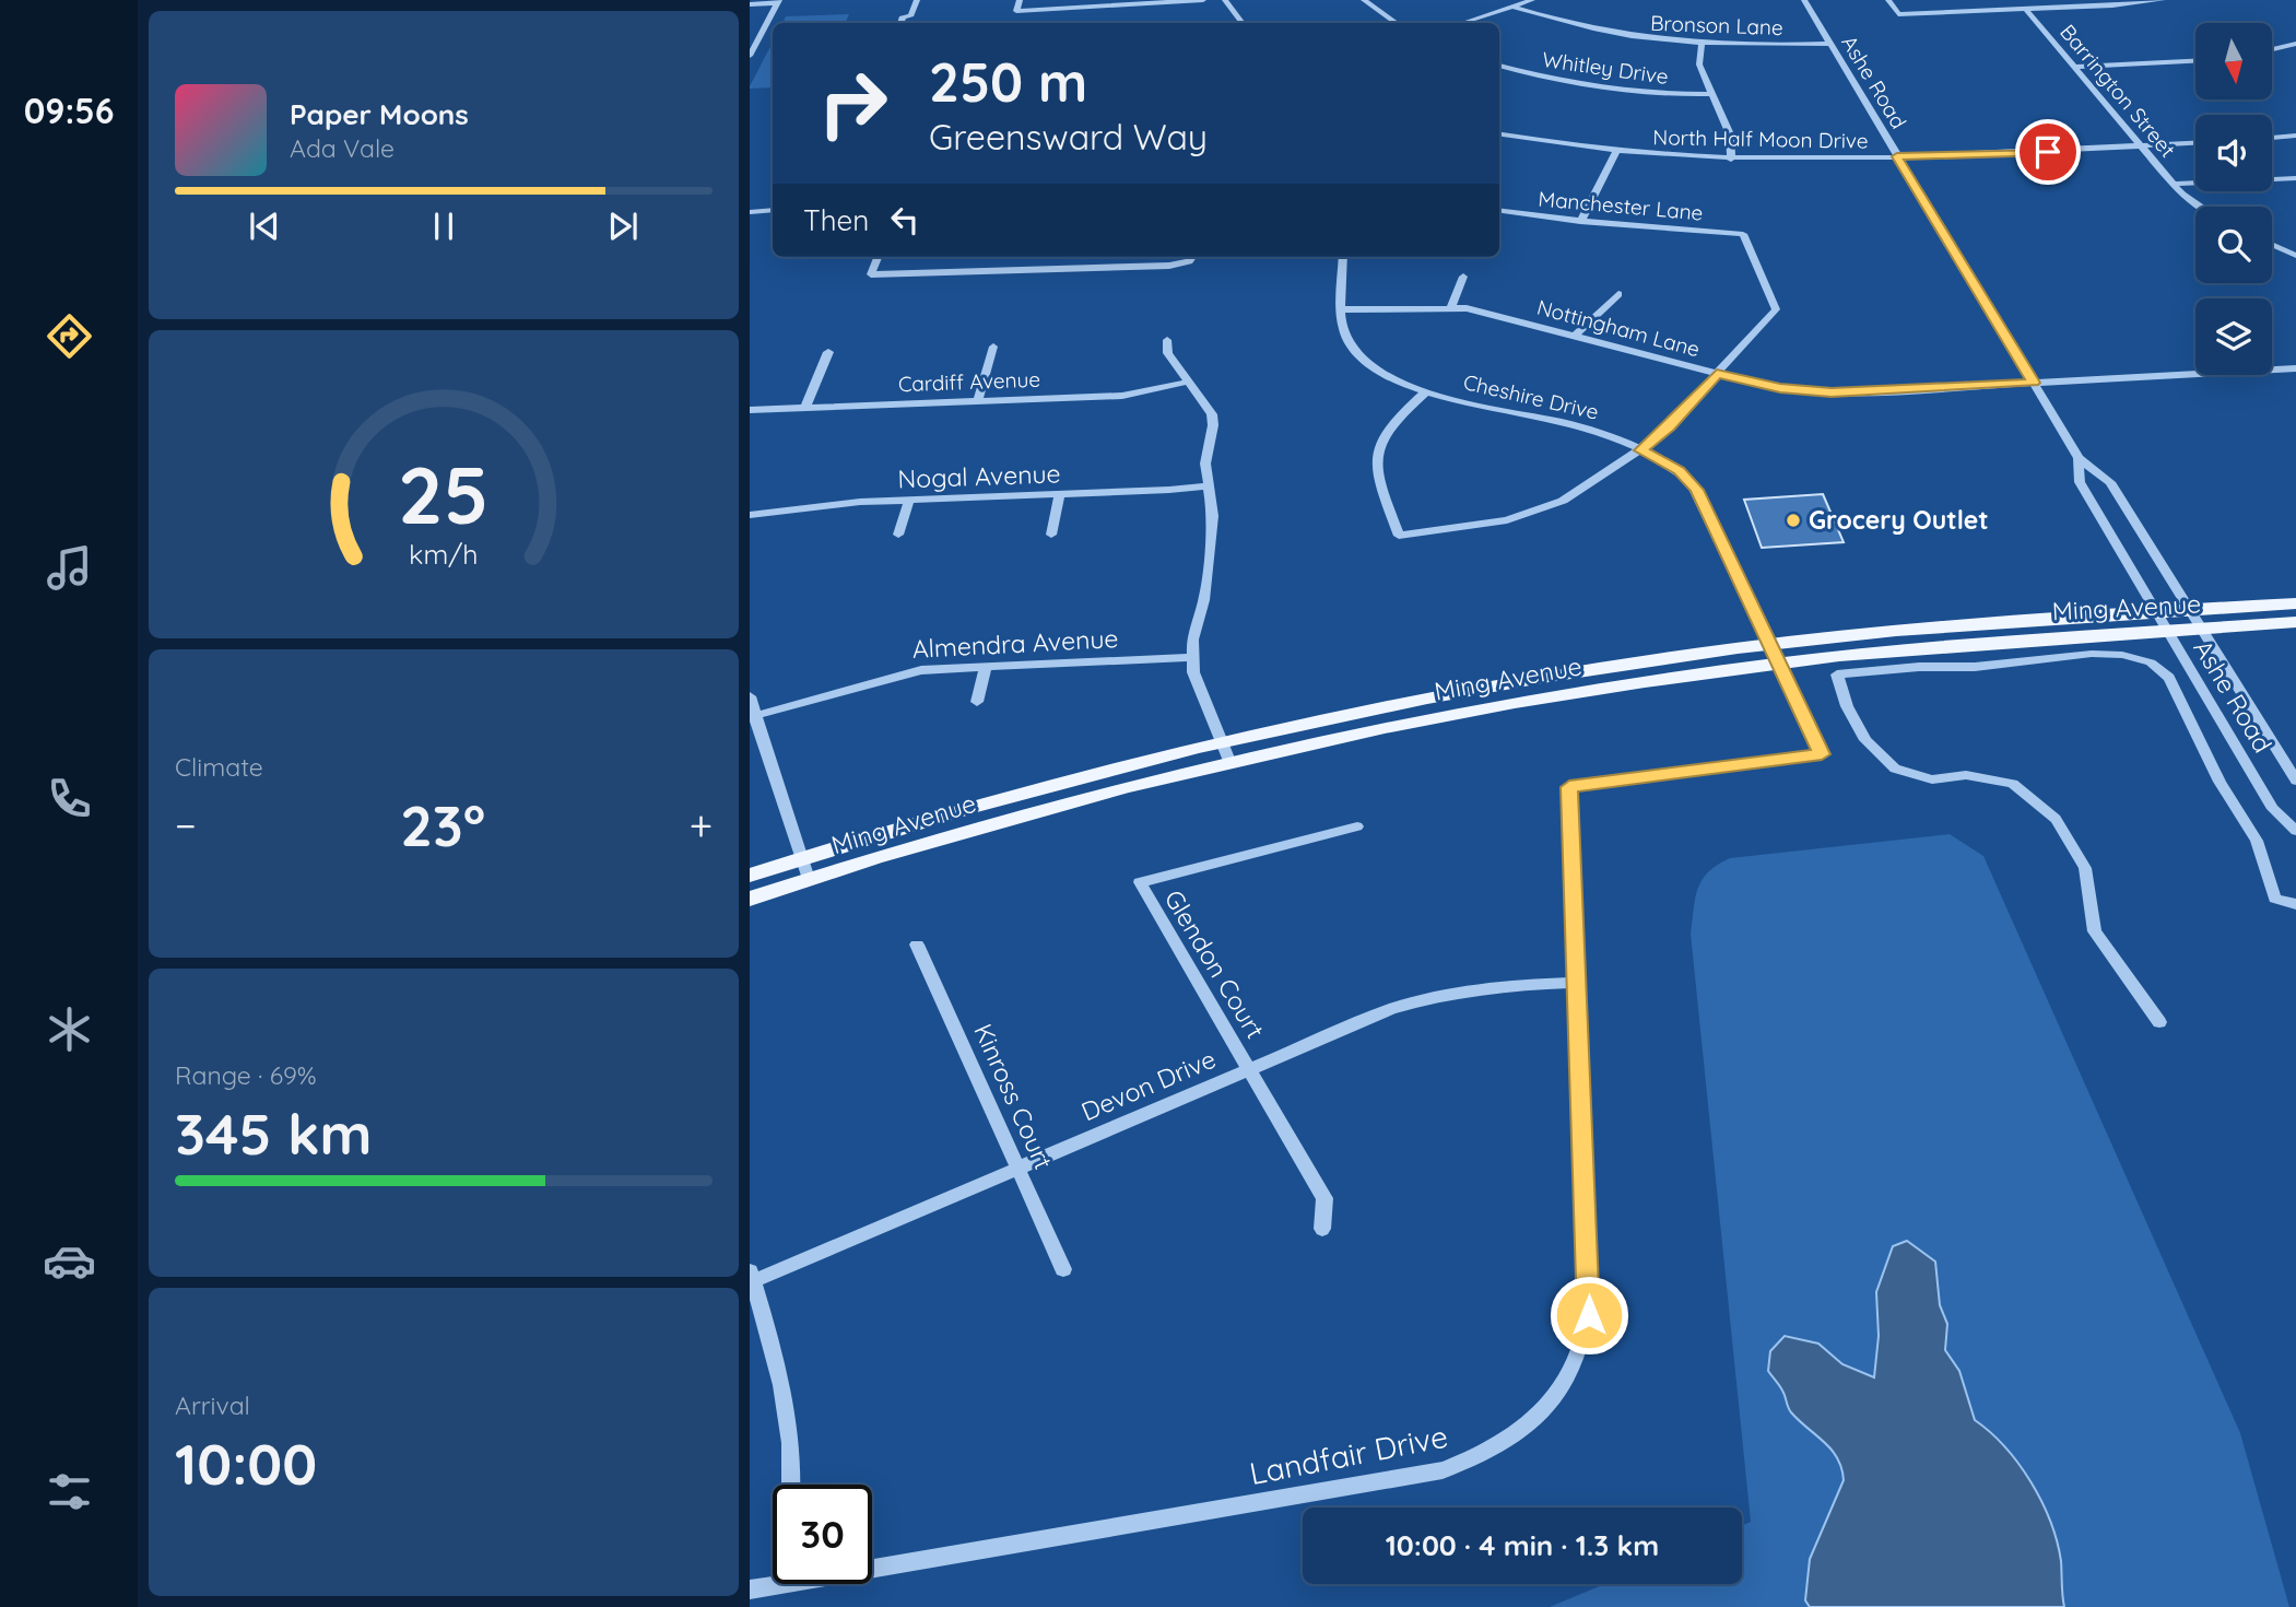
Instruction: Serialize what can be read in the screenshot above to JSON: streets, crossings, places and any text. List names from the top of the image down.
{
  "streets": {
    "main road": ["Ming Avenue"],
    "street": [
      "Bronson Lane",
      "Whitley Drive",
      "Ashe Road",
      "Barrington Street",
      "North Half Moon Drive",
      "Manchester Lane",
      "Nottingham Lane",
      "Cardiff Avenue",
      "Cheshire Drive",
      "Nogal Avenue",
      "Almendra Avenue",
      "Glendon Court",
      "Devon Drive",
      "Kinross Court",
      "Landfair Drive"
    ]
  },
  "crossings": [
    ["Bronson Lane", "Ashe Road"],
    ["Ashe Road", "North Half Moon Drive"],
    ["Ashe Road", "Nottingham Lane"],
    ["Ashe Road", "Ming Avenue"],
    ["Barrington Street", "North Half Moon Drive"],
    ["Manchester Lane", "Nottingham Lane"],
    ["Nottingham Lane", "Cheshire Drive"],
    ["Cheshire Drive", "Ming Avenue"],
    ["Cheshire Drive", "Landfair Drive"],
    ["Glendon Court", "Devon Drive"],
    ["Devon Drive", "Kinross Court"],
    ["Devon Drive", "Landfair Drive"]
  ],
  "places": ["Grocery Outlet"],
  "north": "bottom",
  "page": {
    "tabs": "09:56",
    "turn": ["250 m", "Greensward Way"],
    "song": ["Paper Moons", "Ada Vale"],
    "then": "Then",
    "tile": [
      "Climate",
      ["Range · 69%", "345 km"],
      ["Arrival", "10:00"]
    ],
    "heat": ["−", "23°", "+"],
    "limit": "30",
    "trip": "10:00 · 4 min · 1.3 km",
    "gauge": ["25", "km/h"]
  }
}
